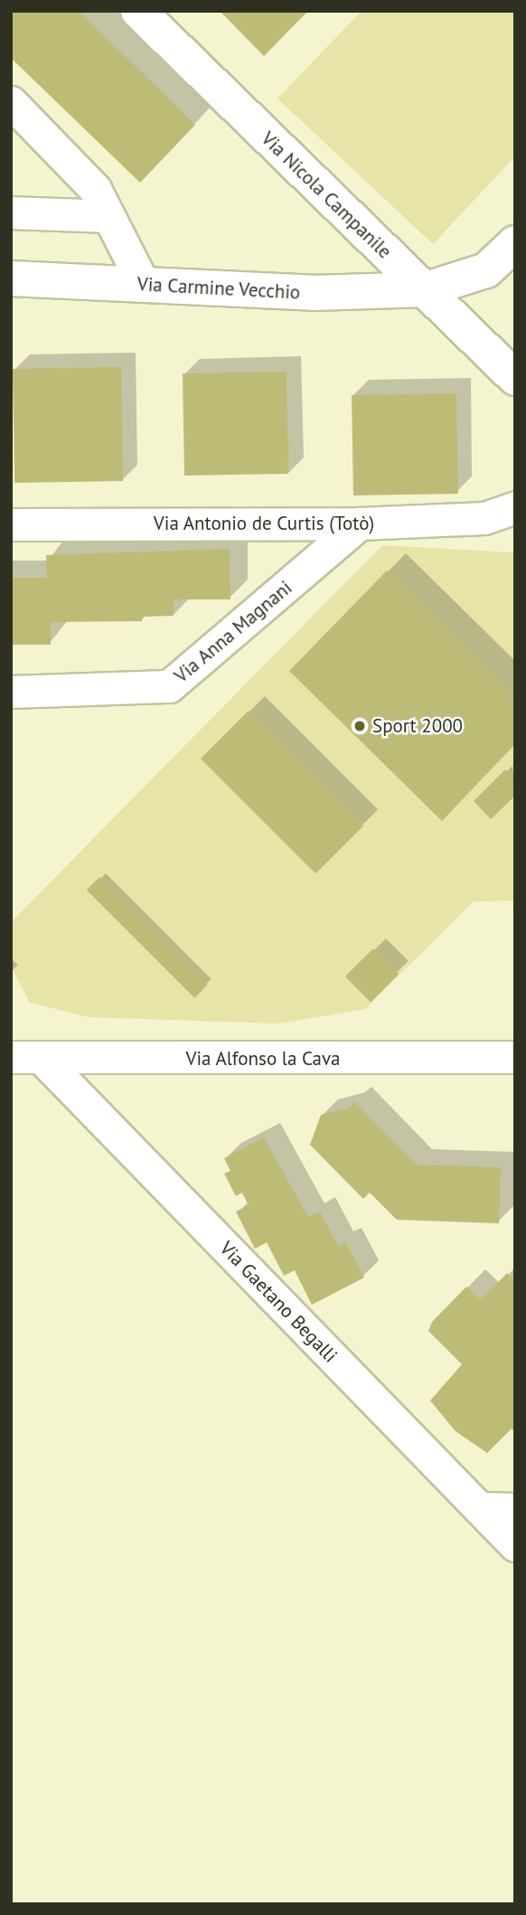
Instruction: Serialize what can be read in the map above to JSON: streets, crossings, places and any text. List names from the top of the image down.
{
  "streets": {
    "street": [
      "Via Nicola Campanile",
      "Via Carmine Vecchio",
      "Via Antonio de Curtis (Totò)",
      "Via Anna Magnani",
      "Via Alfonso la Cava",
      "Via Gaetano Begalli"
    ]
  },
  "crossings": [
    ["Via Nicola Campanile", "Via Carmine Vecchio"],
    ["Via Antonio de Curtis (Totò)", "Via Anna Magnani"],
    ["Via Alfonso la Cava", "Via Gaetano Begalli"]
  ],
  "places": ["Sport 2000"]
}
